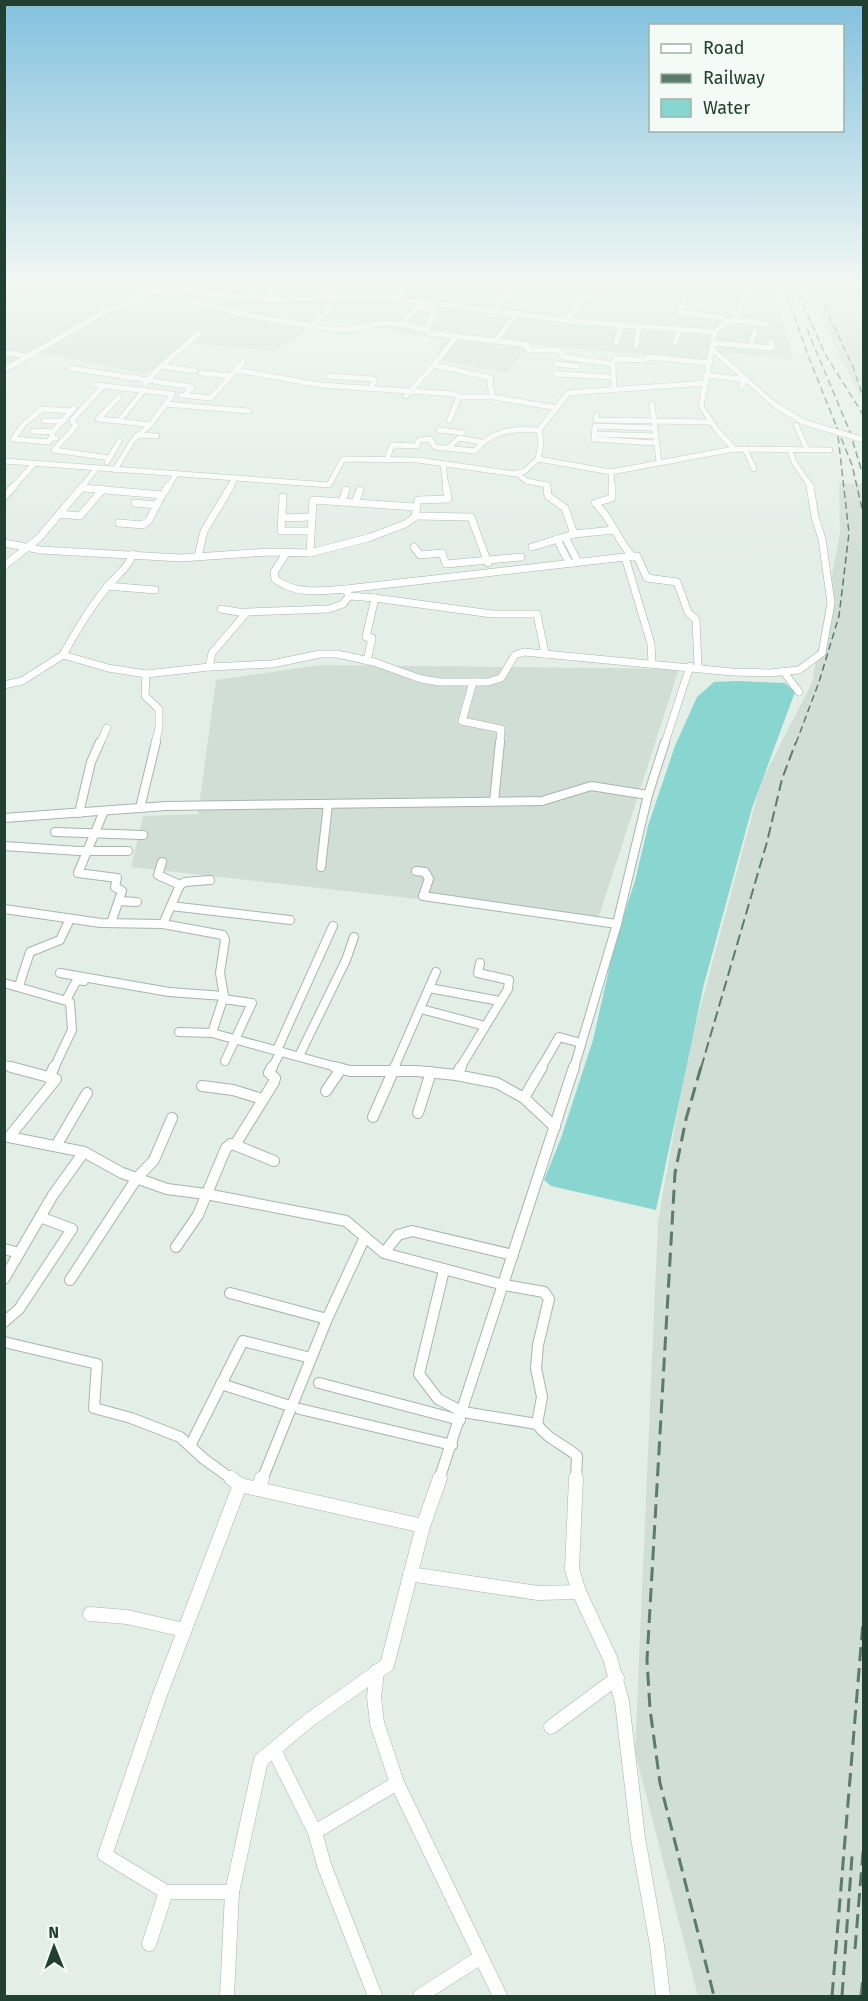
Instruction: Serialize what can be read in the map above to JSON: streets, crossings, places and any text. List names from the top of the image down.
{
  "legend": ["Road", "Railway", "Water"],
  "north": "top"
}
